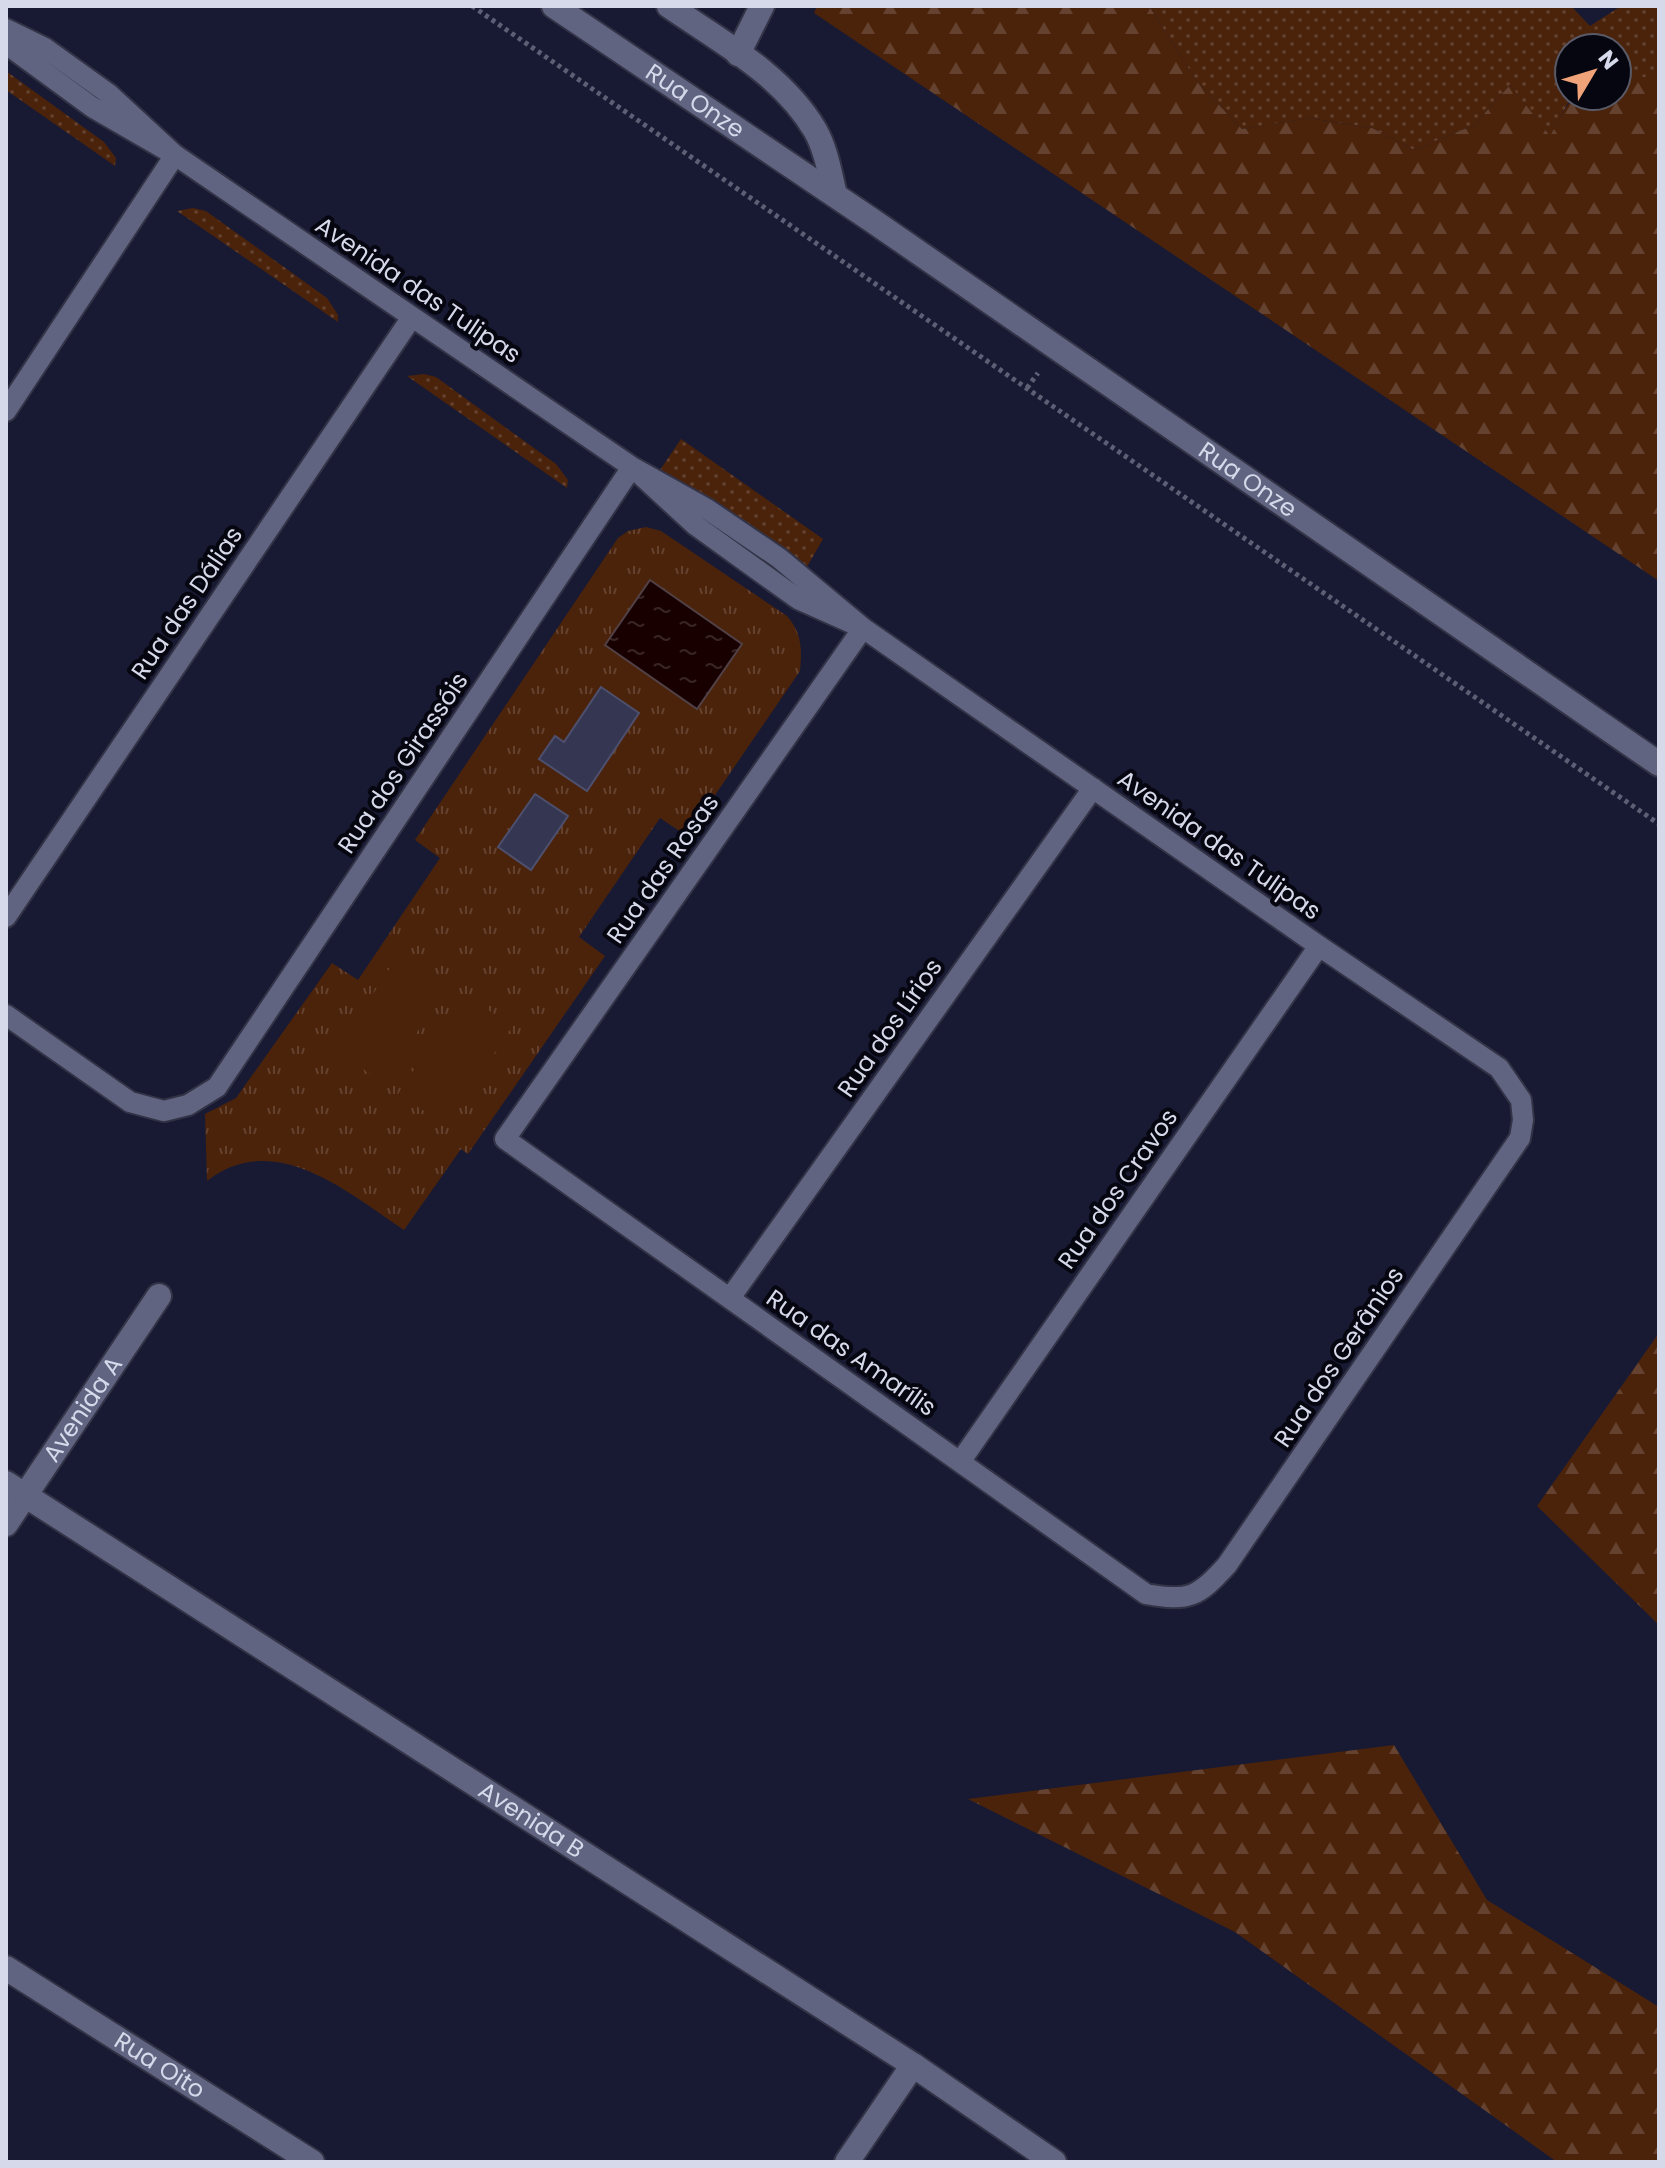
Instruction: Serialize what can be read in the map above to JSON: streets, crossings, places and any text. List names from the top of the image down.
{
  "streets": {
    "street": [
      "Rua Onze",
      "Avenida A",
      "Avenida B",
      "Rua Oito"
    ],
    "lane": [
      "Avenida das Tulipas",
      "Rua das Dálias",
      "Rua dos Girassóis",
      "Rua das Rosas",
      "Rua dos Lírios",
      "Rua dos Cravos",
      "Rua das Amarílis",
      "Rua dos Gerânios"
    ]
  },
  "crossings": [
    ["Avenida das Tulipas", "Rua das Dálias"],
    ["Avenida das Tulipas", "Rua dos Girassóis"],
    ["Avenida das Tulipas", "Rua das Rosas"],
    ["Avenida das Tulipas", "Rua dos Lírios"],
    ["Avenida das Tulipas", "Rua dos Cravos"],
    ["Avenida das Tulipas", "Rua dos Gerânios"],
    ["Rua das Rosas", "Rua das Amarílis"],
    ["Rua dos Lírios", "Rua das Amarílis"],
    ["Rua dos Cravos", "Rua das Amarílis"],
    ["Rua das Amarílis", "Rua dos Gerânios"],
    ["Avenida A", "Avenida B"]
  ],
  "north": "top right"
}
